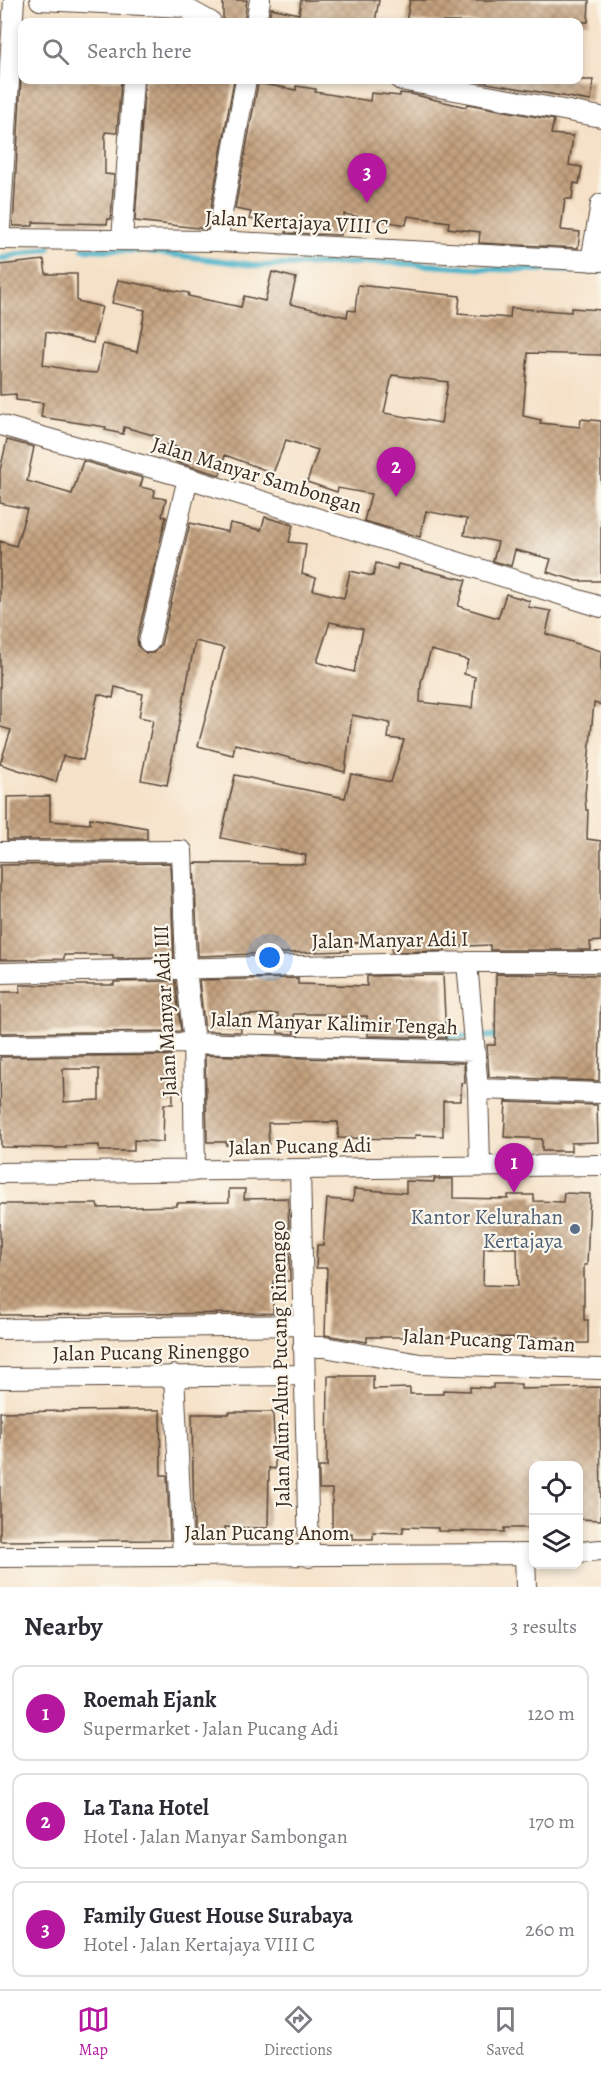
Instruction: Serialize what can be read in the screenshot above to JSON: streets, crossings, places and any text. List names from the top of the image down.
{
  "streets": {
    "street": [
      "Jalan Kertajaya VIII C",
      "Jalan Manyar Sambongan",
      "Jalan Manyar Adi I",
      "Jalan Manyar Adi III",
      "Jalan Manyar Kalimir Tengah",
      "Jalan Pucang Adi",
      "Jalan Pucang Taman",
      "Jalan Pucang Rinenggo",
      "Jalan Alun-Alun Pucang Rinenggo",
      "Jalan Pucang Anom"
    ]
  },
  "crossings": [
    ["Jalan Manyar Adi I", "Jalan Manyar Adi III"],
    ["Jalan Manyar Adi III", "Jalan Manyar Kalimir Tengah"],
    ["Jalan Manyar Adi III", "Jalan Pucang Adi"],
    ["Jalan Pucang Adi", "Jalan Alun-Alun Pucang Rinenggo"],
    ["Jalan Pucang Taman", "Jalan Alun-Alun Pucang Rinenggo"],
    ["Jalan Pucang Rinenggo", "Jalan Alun-Alun Pucang Rinenggo"],
    ["Jalan Alun-Alun Pucang Rinenggo", "Jalan Pucang Anom"]
  ],
  "places": ["Kantor Kelurahan Kertajaya"],
  "page": {
    "search": "Search here",
    "pins": ["3", "2", "1"],
    "heading": ["Nearby", "3 results"],
    "list": [
      {
        "mark": "1",
        "name": "Roemah Ejank",
        "note": "Supermarket · Jalan Pucang Adi",
        "value": "120 m"
      },
      {
        "mark": "2",
        "name": "La Tana Hotel",
        "note": "Hotel · Jalan Manyar Sambongan",
        "value": "170 m"
      },
      {
        "mark": "3",
        "name": "Family Guest House Surabaya",
        "note": "Hotel · Jalan Kertajaya VIII C",
        "value": "260 m"
      }
    ],
    "nav": ["Map", "Directions", "Saved"]
  }
}
